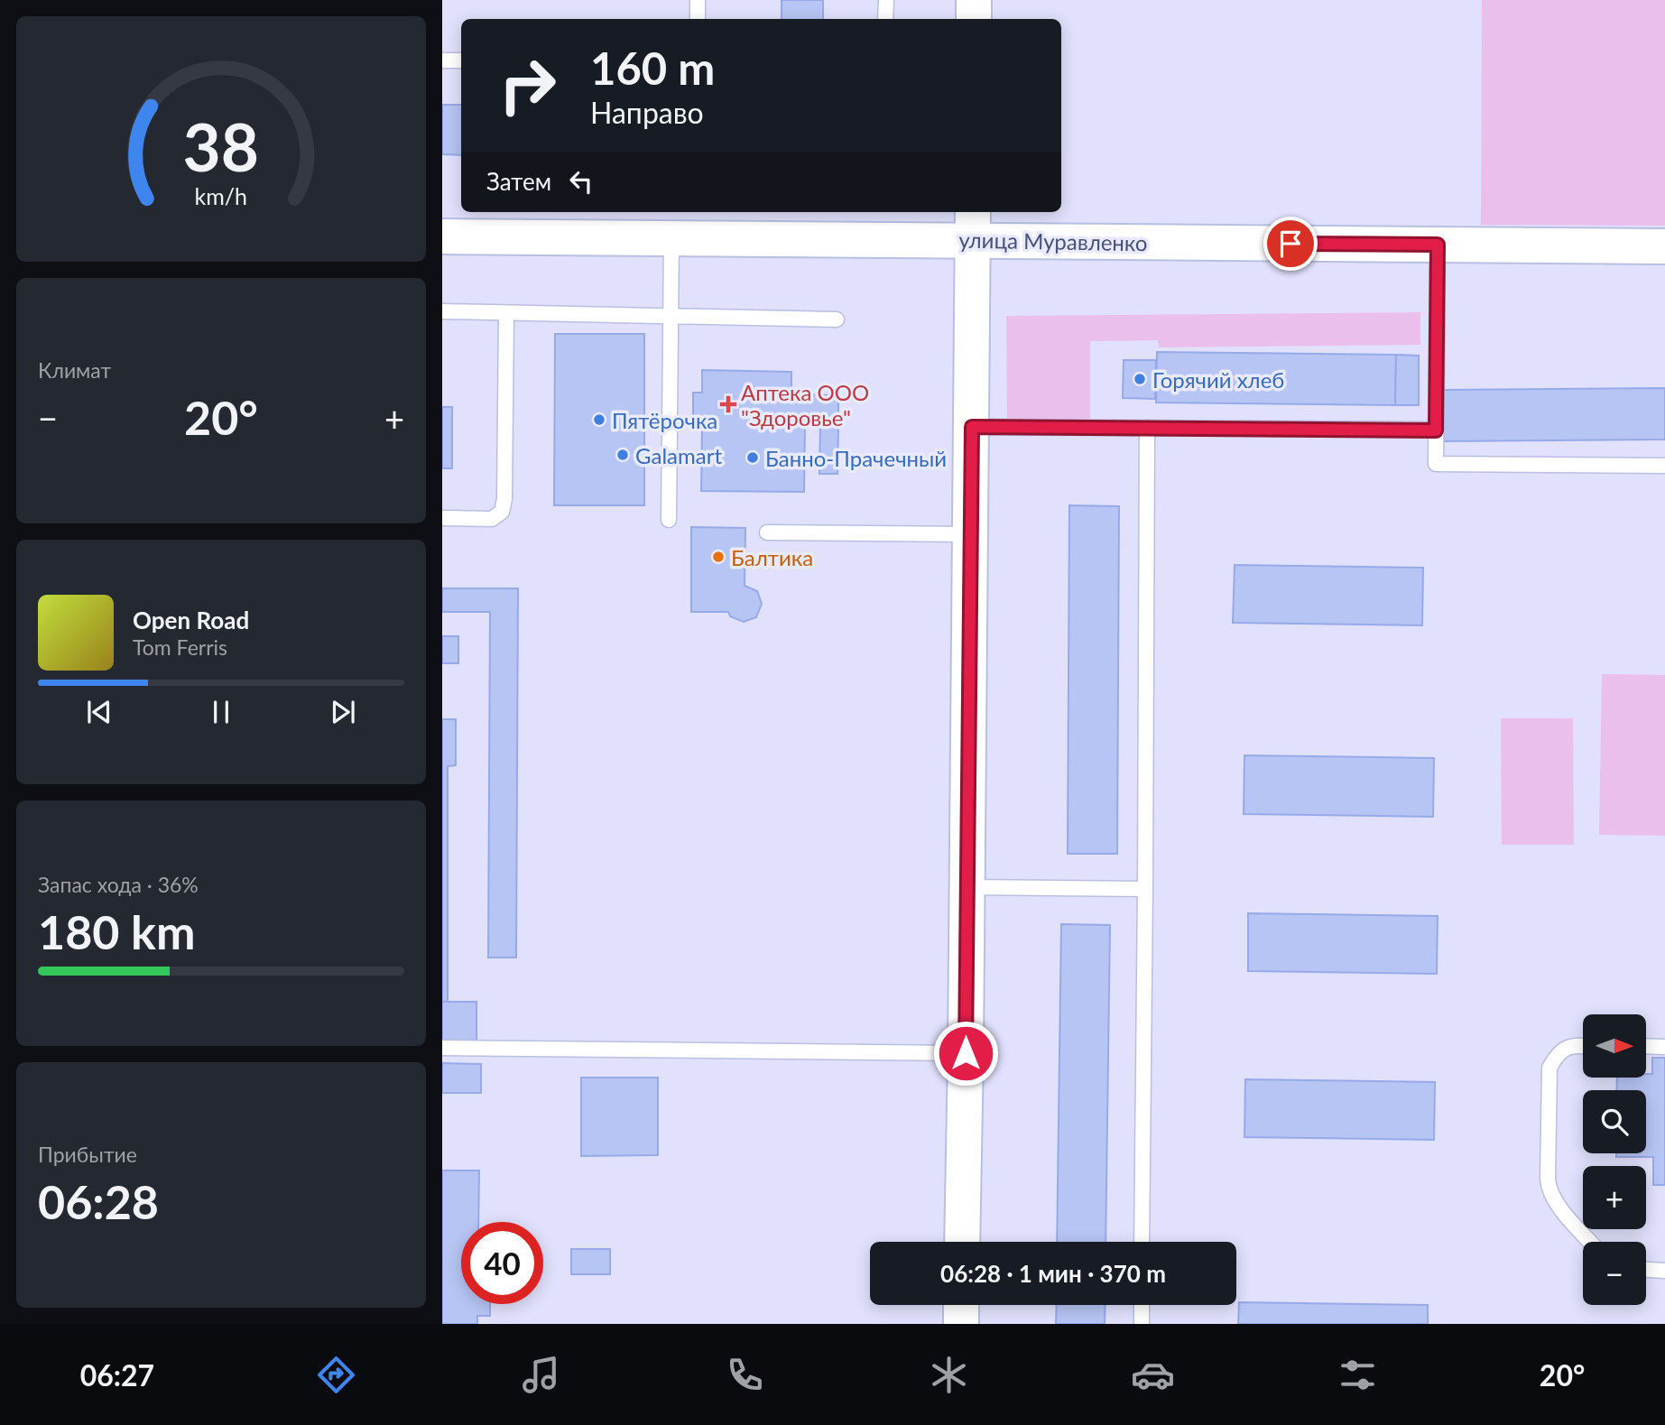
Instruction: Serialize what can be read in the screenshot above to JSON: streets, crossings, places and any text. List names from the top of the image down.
{
  "streets": {
    "street": ["улица Муравленко"]
  },
  "places": {
    "other": [
      "Горячий хлеб",
      "Пятёрочка",
      "Galamart",
      "Банно-Прачечный",
      "Балтика"
    ],
    "health": ["Аптека ООО \"Здоровье\""]
  },
  "north": "right",
  "page": {
    "turn": ["160 m", "Направо"],
    "then": "Затем",
    "tile": [
      "Климат",
      ["Запас хода · 36%", "180 km"],
      ["Прибытие", "06:28"]
    ],
    "heat": ["−", "20°", "+"],
    "song": ["Open Road", "Tom Ferris"],
    "map_buttons": ["+", "−"],
    "limit": "40",
    "trip": "06:28 · 1 мин · 370 m",
    "tabs": ["06:27", "20°"],
    "gauge": ["38", "km/h"]
  }
}
